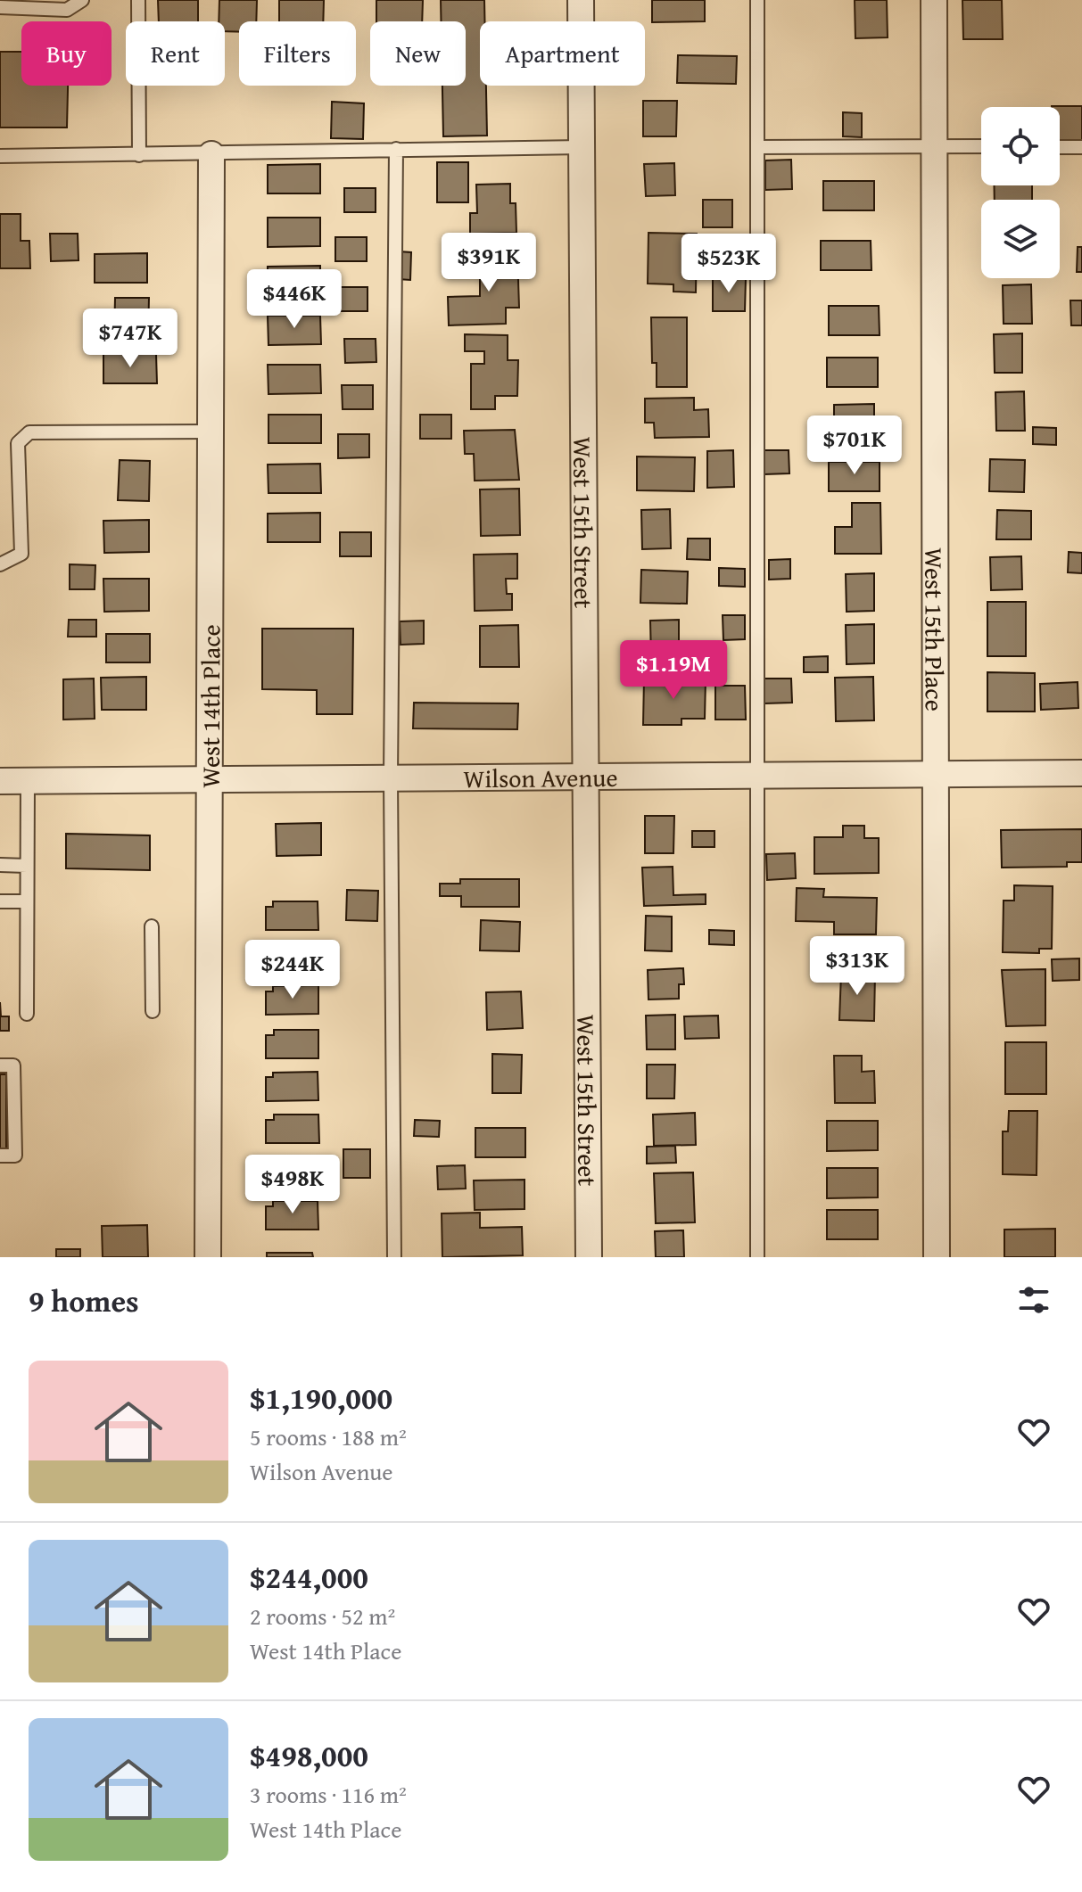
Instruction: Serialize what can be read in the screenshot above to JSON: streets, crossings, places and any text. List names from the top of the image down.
{
  "streets": {
    "street": [
      "West 15th Street",
      "West 15th Place",
      "West 14th Place",
      "Wilson Avenue"
    ]
  },
  "crossings": [
    ["West 15th Street", "Wilson Avenue"],
    ["West 15th Place", "Wilson Avenue"],
    ["West 14th Place", "Wilson Avenue"]
  ],
  "page": {
    "chip": [
      "Buy",
      "Rent",
      "Filters",
      "New",
      "Apartment"
    ],
    "price": [
      "$391K",
      "$523K",
      "$446K",
      "$747K",
      "$701K",
      "$1.19M",
      "$313K",
      "$244K",
      "$498K"
    ],
    "heading": "9 homes",
    "list": [
      {
        "name": "$1,190,000",
        "note": "5 rooms · 188 m² · Wilson Avenue"
      },
      {
        "name": "$244,000",
        "note": "2 rooms · 52 m² · West 14th Place"
      },
      {
        "name": "$498,000",
        "note": "3 rooms · 116 m² · West 14th Place"
      }
    ]
  }
}
